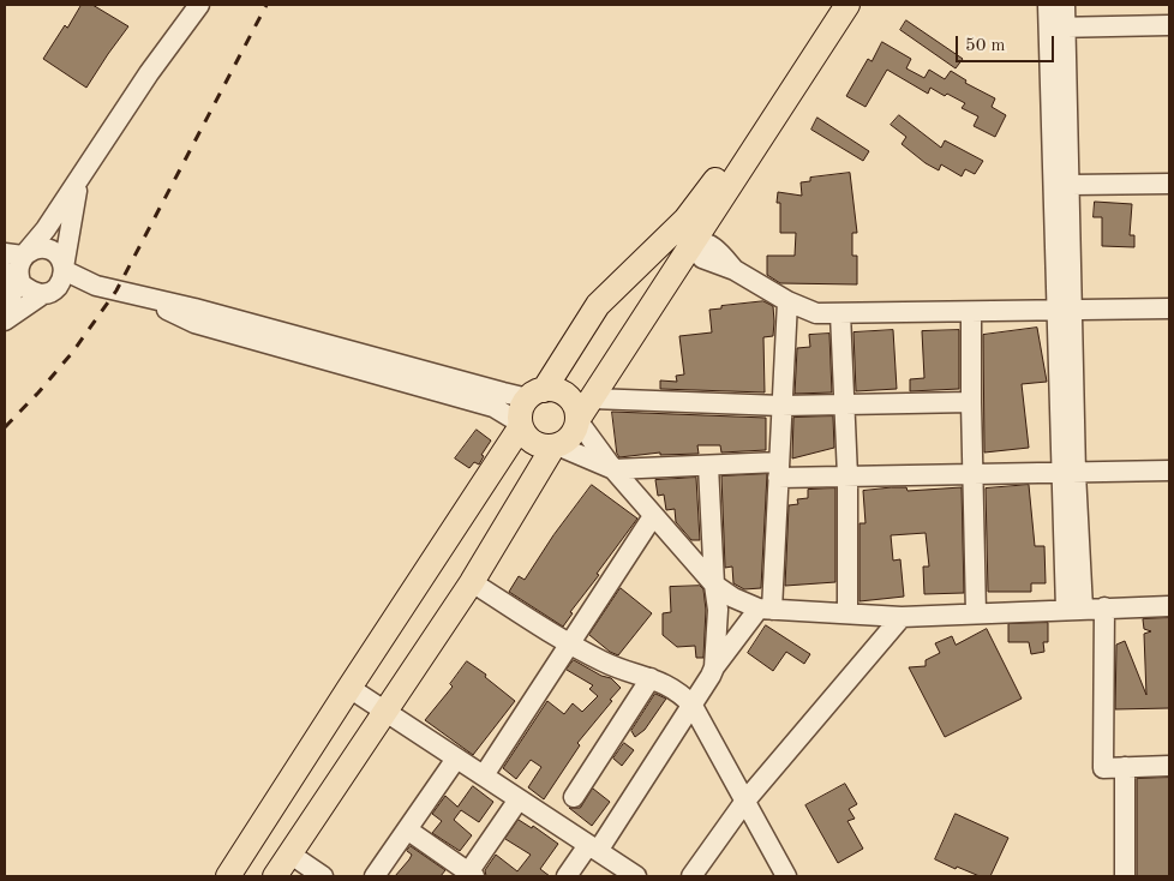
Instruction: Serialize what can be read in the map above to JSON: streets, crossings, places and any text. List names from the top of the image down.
{
  "scale_bar": "50 m"
}
